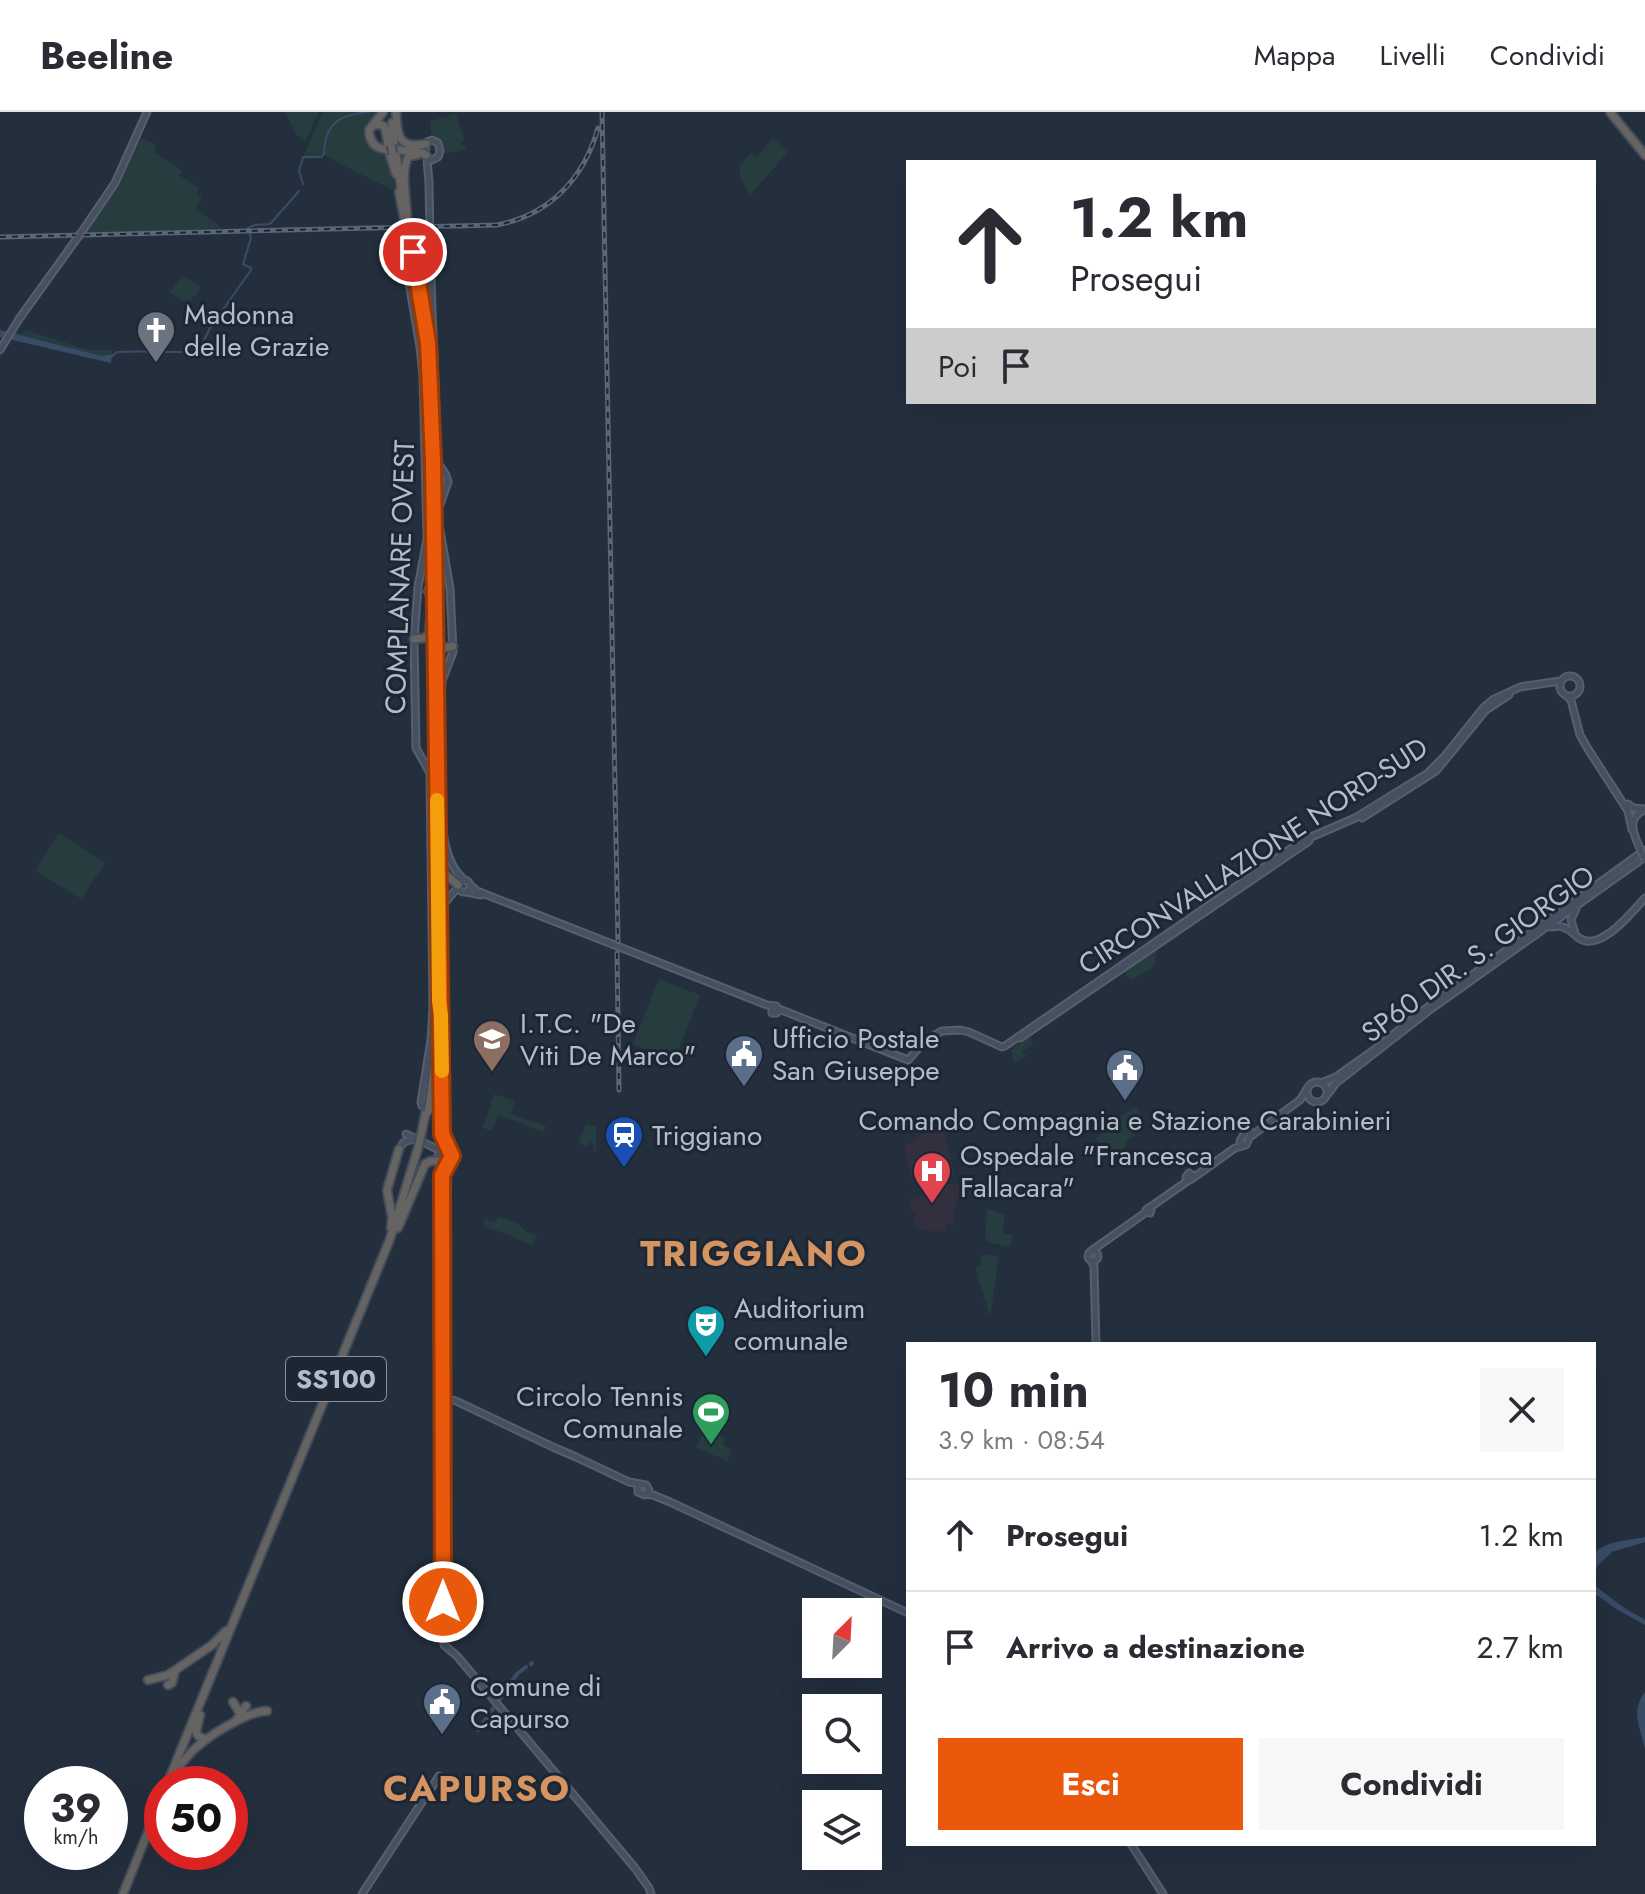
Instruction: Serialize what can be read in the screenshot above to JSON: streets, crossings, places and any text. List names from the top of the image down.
{
  "streets": {
    "highway": ["SS100"],
    "main road": ["COMPLANARE OVEST", "CIRCONVALLAZIONE NORD-SUD", "SP60 DIR. S. GIORGIO"]
  },
  "crossings": [
    ["COMPLANARE OVEST", "SS100"],
    ["CIRCONVALLAZIONE NORD-SUD", "SS100"]
  ],
  "districts": ["TRIGGIANO", "CAPURSO"],
  "places": {
    "church": ["Madonna delle Grazie"],
    "school or university": ["I.T.C. \"De Viti De Marco\""],
    "public building": ["Ufficio Postale San Giuseppe", "Comando Compagnia e Stazione Carabinieri", "Comune di Capurso"],
    "station": ["Triggiano"],
    "hospital": ["Ospedale \"Francesca Fallacara\""],
    "theatre": ["Auditorium comunale"],
    "sports": ["Circolo Tennis Comunale"]
  },
  "north": "top right",
  "page": {
    "header": "Beeline",
    "nav": ["Mappa", "Livelli", "Condividi"],
    "turn": ["1.2 km", "Prosegui"],
    "then": "Poi",
    "heading": ["10 min", "3.9 km · 08:54"],
    "list": [
      {
        "name": "Prosegui",
        "value": "1.2 km"
      },
      {
        "name": "Arrivo a destinazione",
        "value": "2.7 km"
      }
    ],
    "buttons": ["Esci", "Condividi"],
    "speed": "39 km/h",
    "limit": "50"
  }
}
